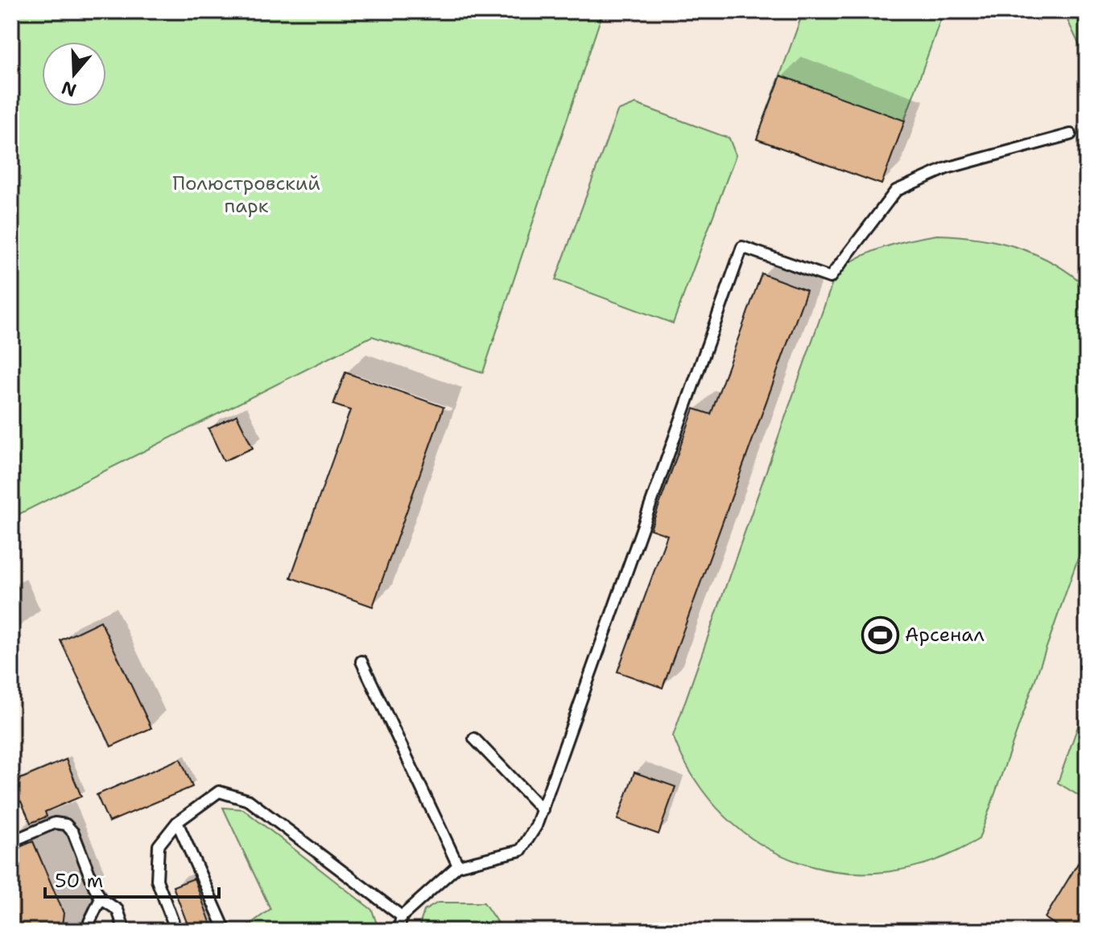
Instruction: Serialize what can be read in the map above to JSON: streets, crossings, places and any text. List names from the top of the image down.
{
  "parks": ["Полюстровский парк"],
  "places": {
    "sports": ["Арсенал"]
  },
  "scale_bar": "50 m",
  "north": "bottom"
}
